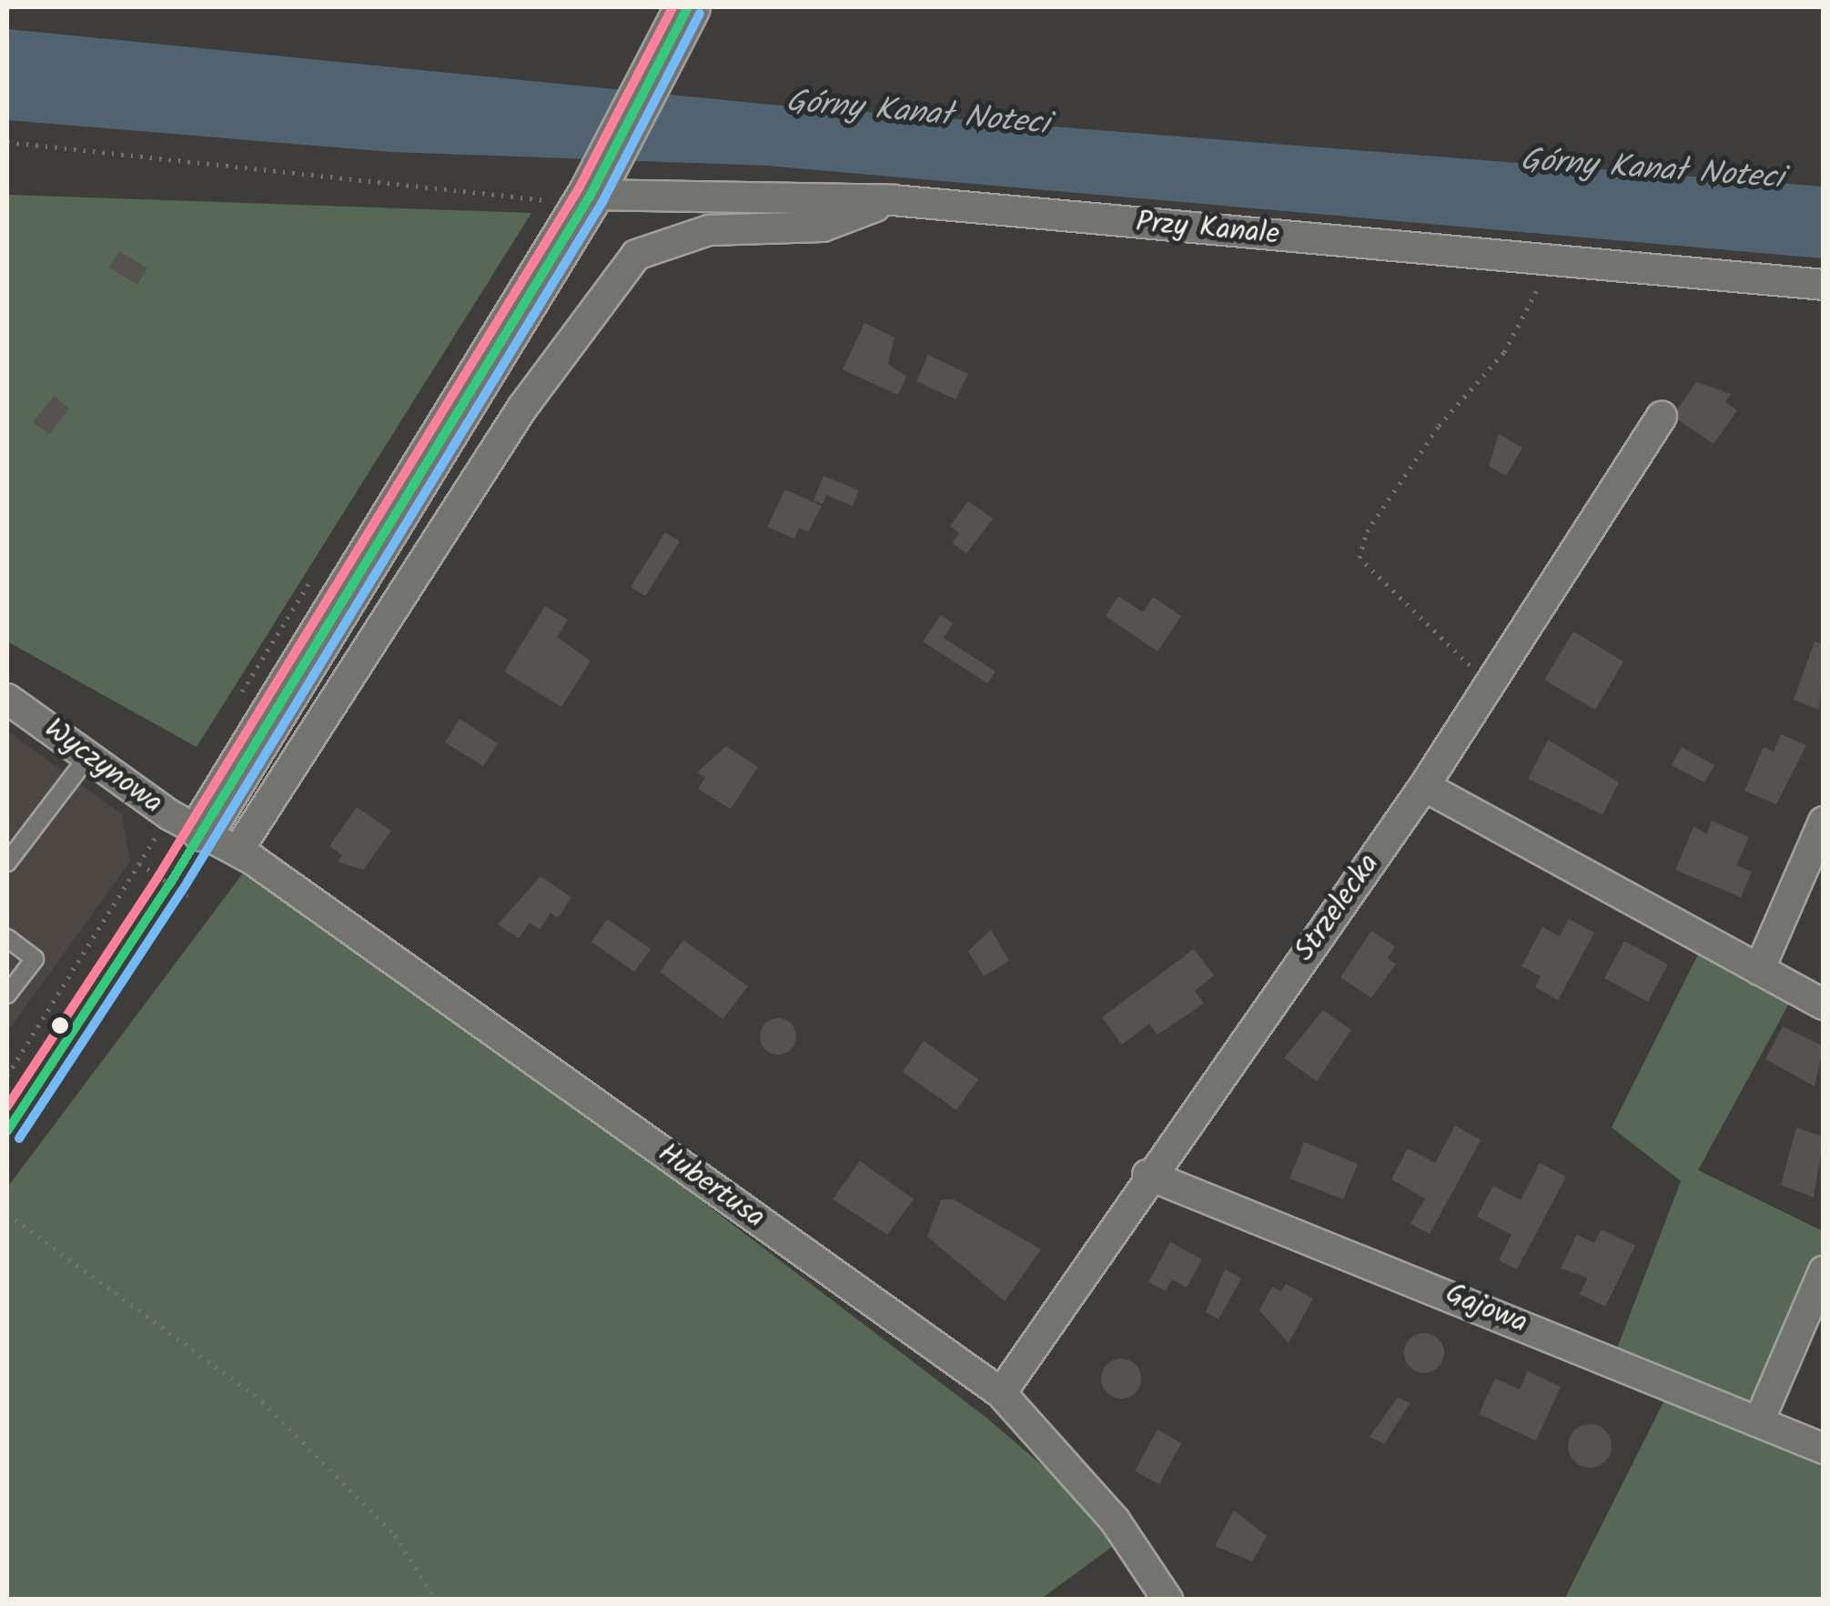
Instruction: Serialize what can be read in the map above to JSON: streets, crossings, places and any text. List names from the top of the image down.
{
  "streets": {
    "street": [
      "Przy Kanale",
      "Wyczynowa",
      "Strzelecka",
      "Hubertusa",
      "Gajowa"
    ]
  },
  "crossings": [
    ["Wyczynowa", "Hubertusa"],
    ["Strzelecka", "Hubertusa"],
    ["Strzelecka", "Gajowa"]
  ],
  "water": ["Górny Kanał Noteci"]
}
